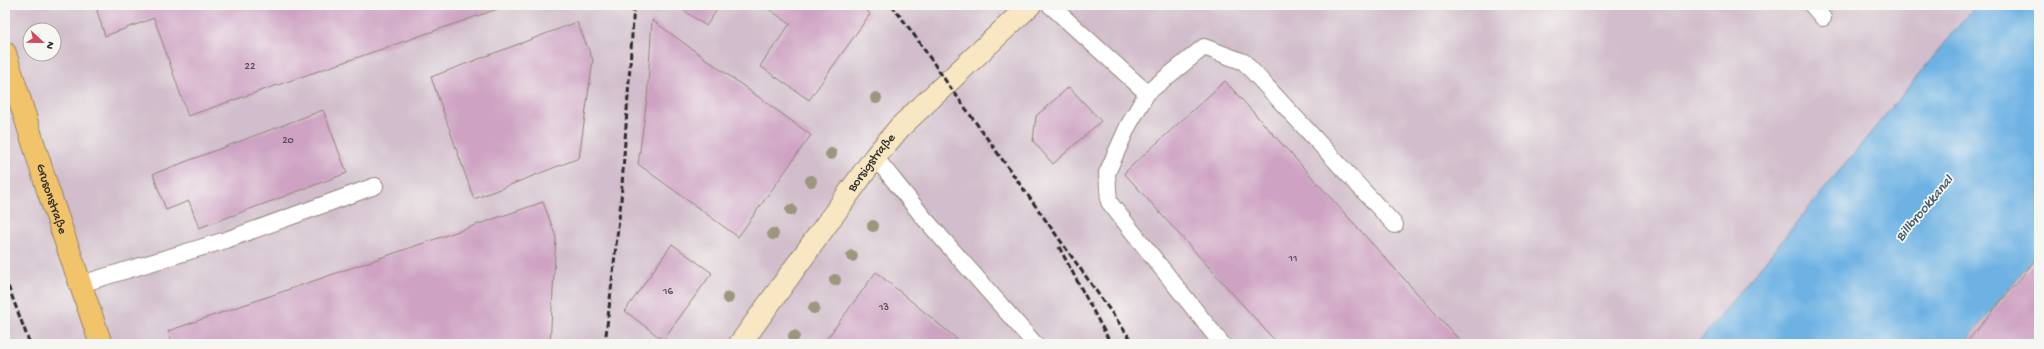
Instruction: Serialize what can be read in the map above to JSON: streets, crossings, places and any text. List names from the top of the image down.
{
  "streets": {
    "main road": ["Borsigstraße", "Grusonstraße"]
  },
  "water": ["Billbrookkanal"],
  "house_numbers": [
    "22",
    "20",
    "11",
    "16",
    "13"
  ],
  "north": "right"
}
